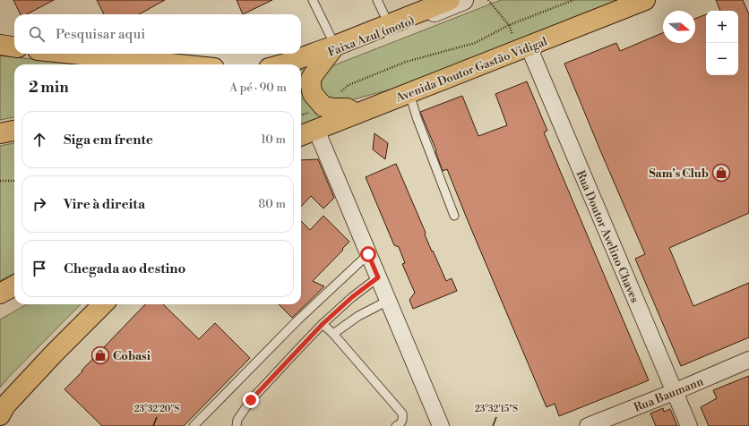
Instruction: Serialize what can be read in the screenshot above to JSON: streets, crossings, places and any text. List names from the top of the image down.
{
  "streets": {
    "highway": ["Avenida Doutor Gastão Vidigal"],
    "street": ["Faixa Azul (moto)", "Rua Doutor Avelino Chaves", "Rua Baumann"]
  },
  "crossings": [
    ["Avenida Doutor Gastão Vidigal", "Rua Doutor Avelino Chaves"],
    ["Rua Doutor Avelino Chaves", "Rua Baumann"]
  ],
  "places": {
    "shop": ["Sam's Club", "Cobasi"]
  },
  "north": "right",
  "page": {
    "map_buttons": ["+", "−"],
    "search": "Pesquisar aqui",
    "heading": ["2 min", "A pé · 90 m"],
    "list": [
      ["Siga em frente", "10 m"],
      ["Vire à direita", "80 m"],
      "Chegada ao destino"
    ]
  },
  "coordinates": ["23°32'20\"S", "23°32'15\"S"]
}
